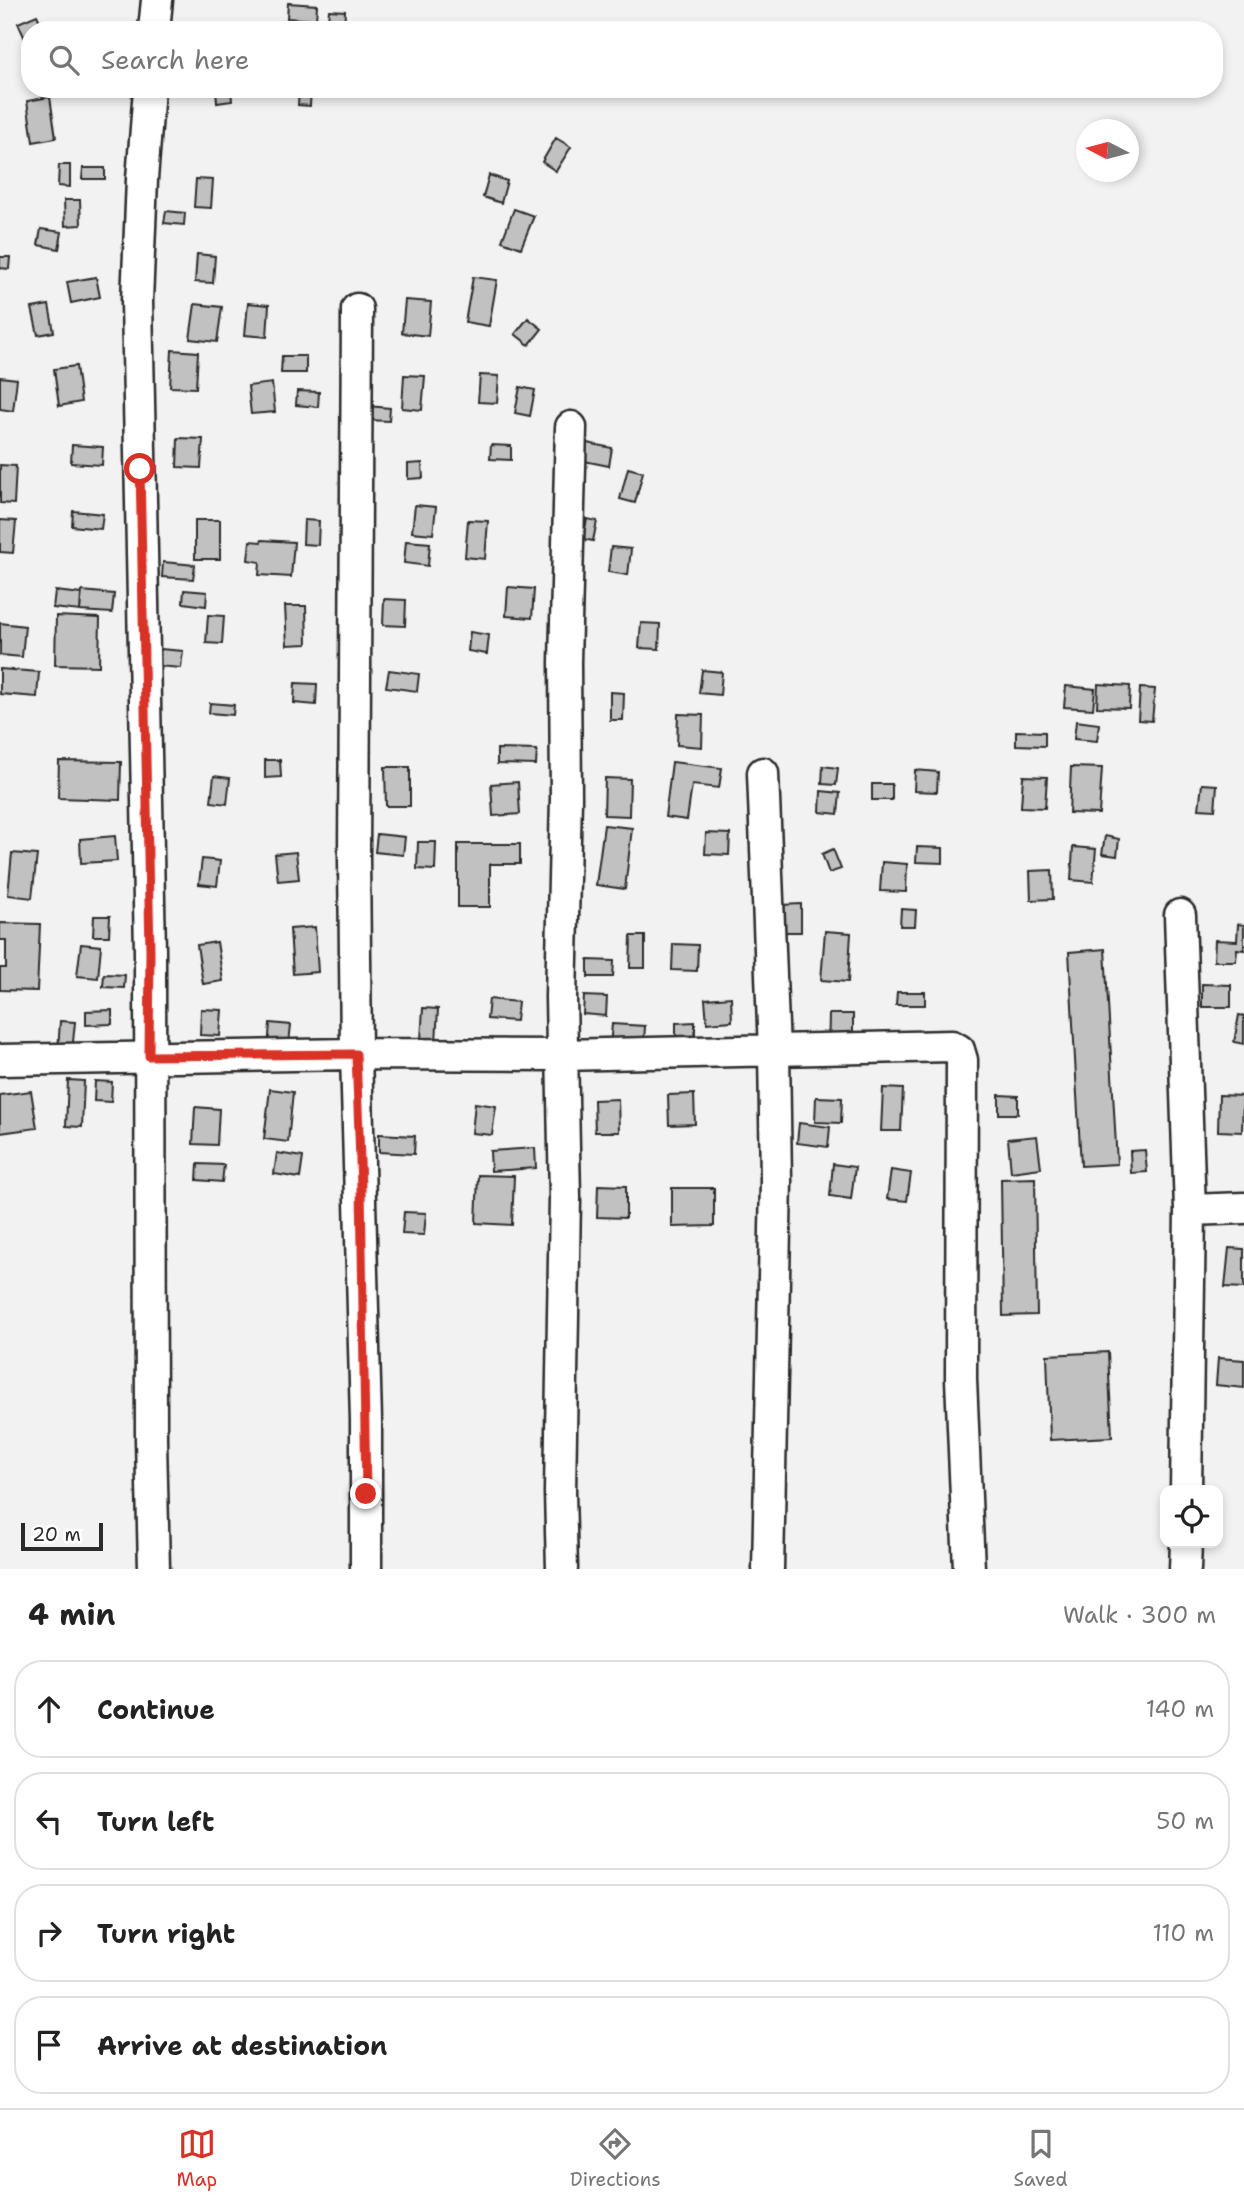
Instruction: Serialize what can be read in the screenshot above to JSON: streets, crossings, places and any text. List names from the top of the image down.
{
  "scale_bar": "20 m",
  "north": "left",
  "page": {
    "search": "Search here",
    "scale": "20 m",
    "heading": ["4 min", "Walk · 300 m"],
    "list": [
      ["Continue", "140 m"],
      ["Turn left", "50 m"],
      ["Turn right", "110 m"],
      "Arrive at destination"
    ],
    "nav": ["Map", "Directions", "Saved"]
  }
}
